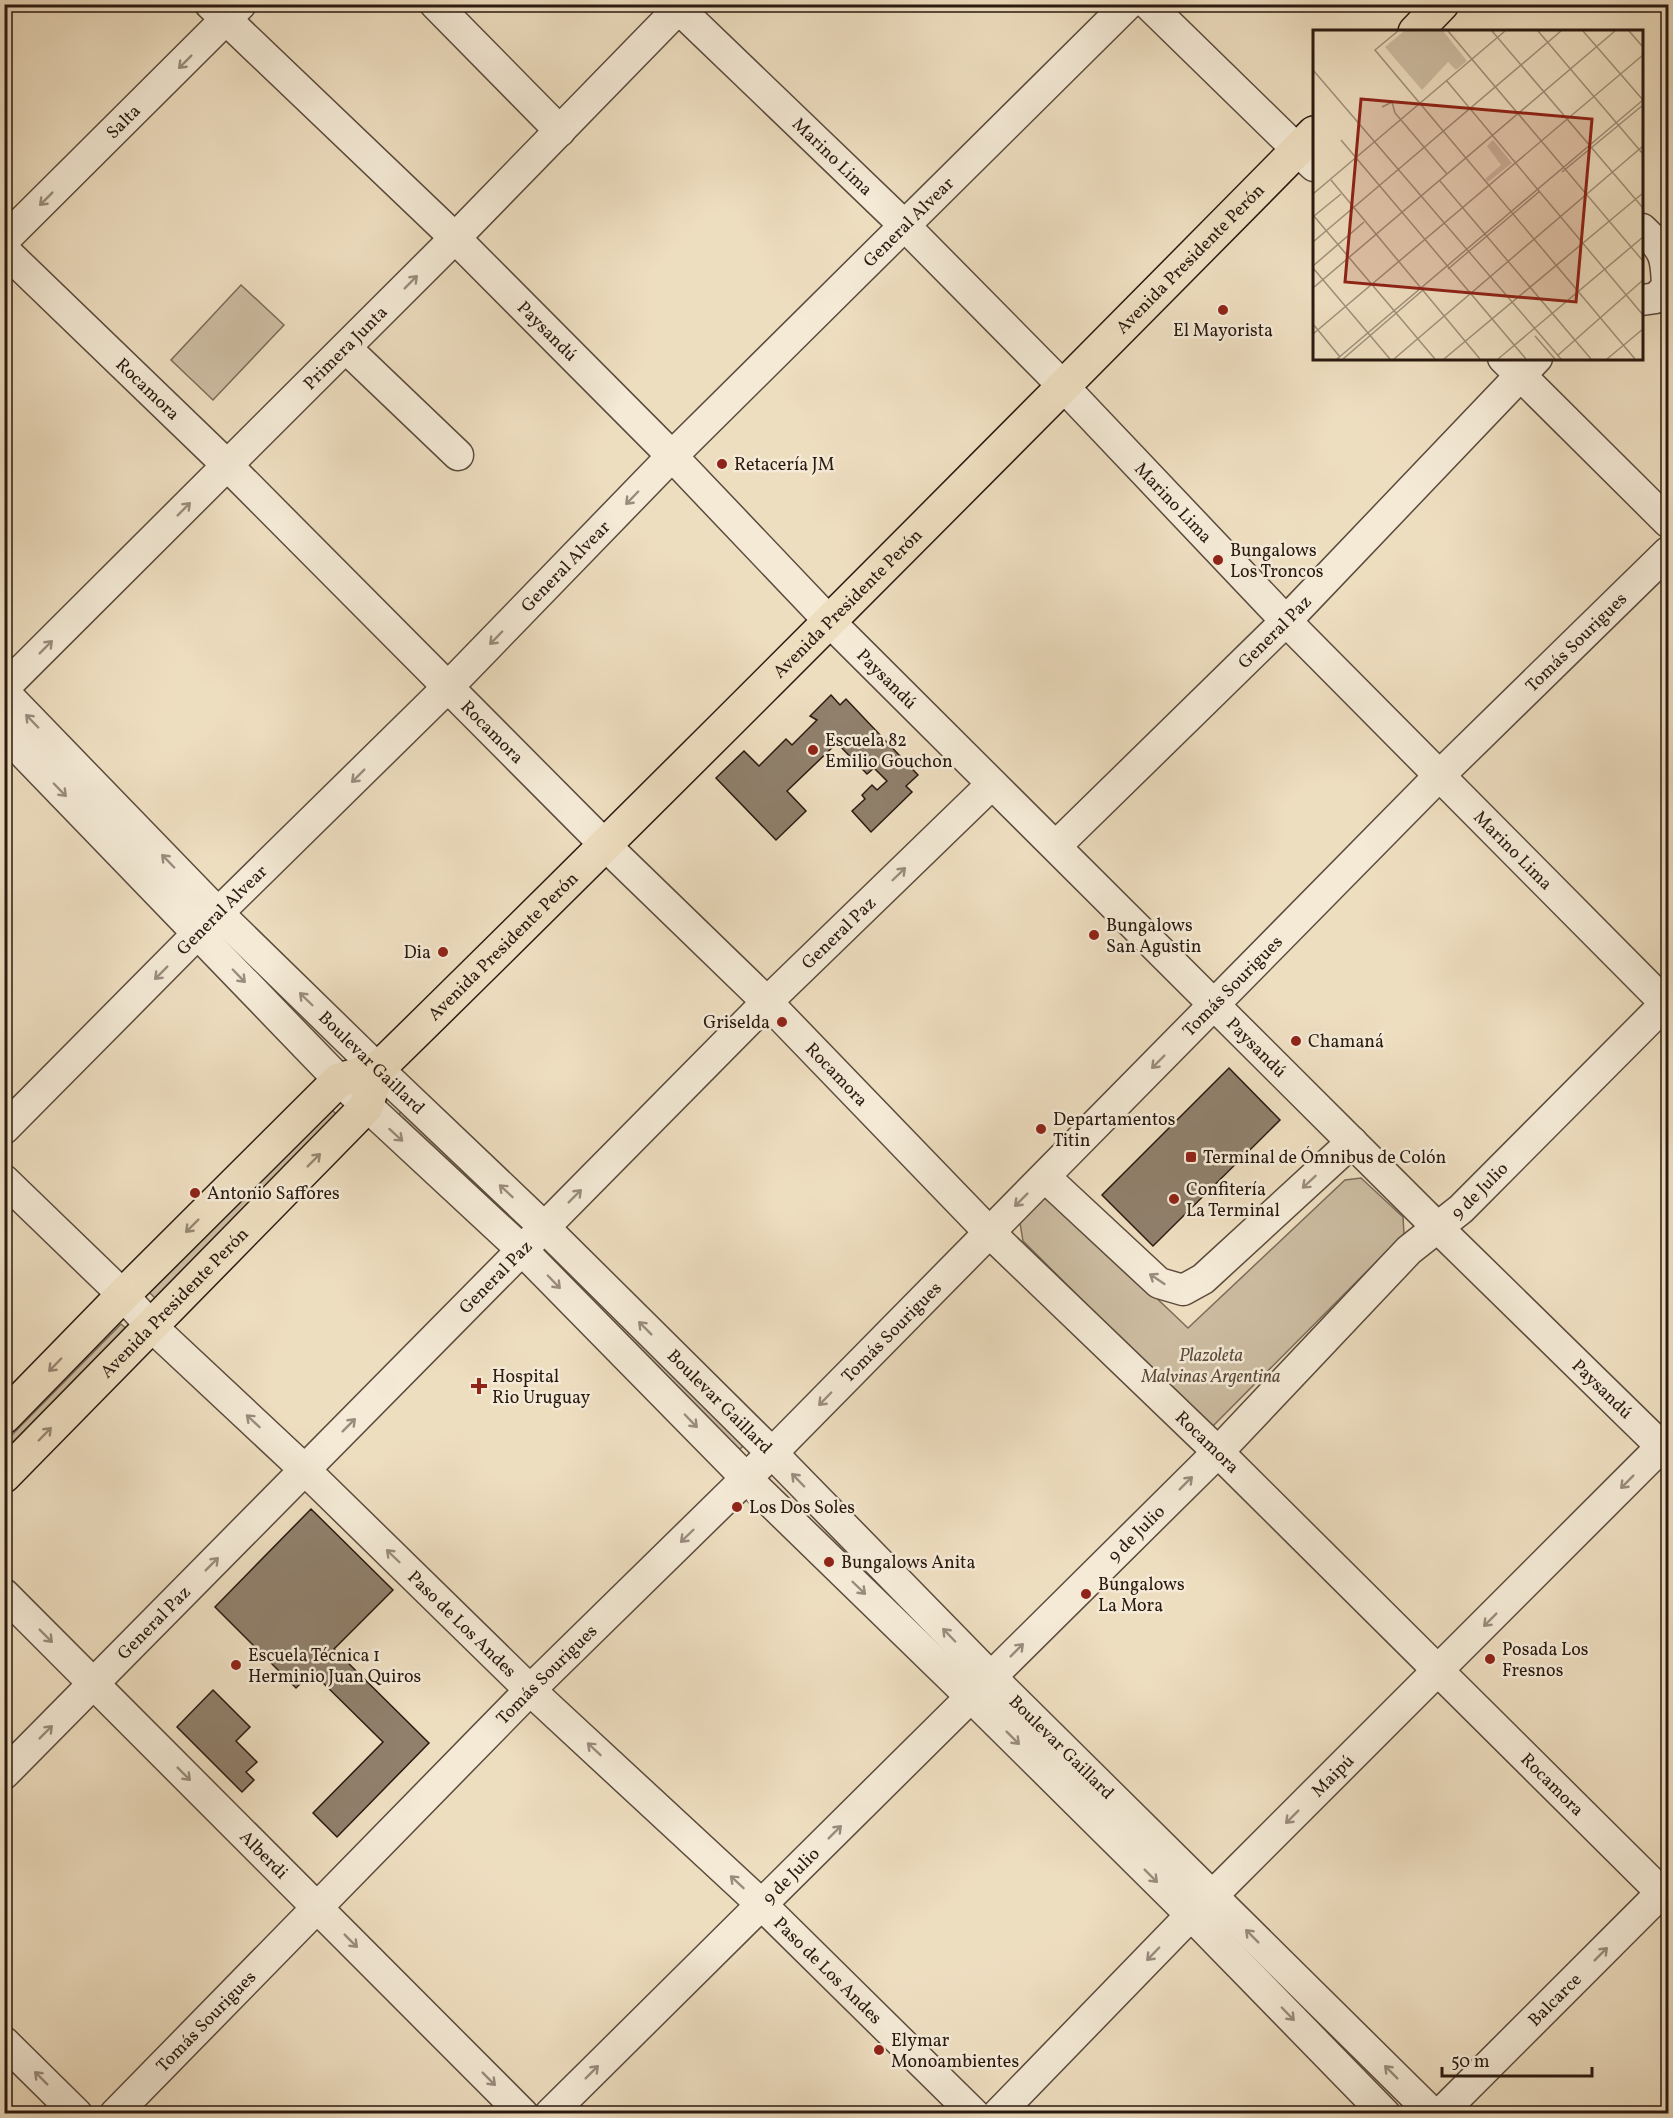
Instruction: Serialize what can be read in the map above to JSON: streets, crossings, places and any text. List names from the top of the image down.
{
  "streets": {
    "main road": ["Avenida Presidente Perón"],
    "street": [
      "Salta",
      "Marino Lima",
      "General Alvear",
      "Paysandú",
      "Primera Junta",
      "Rocamora",
      "General Paz",
      "Tomás Sourigues",
      "Boulevar Gaillard",
      "9 de Julio",
      "Paso de Los Andes",
      "Maipú",
      "Alberdi",
      "Balcarce"
    ]
  },
  "crossings": [
    ["Salta", "Paysandú"],
    ["Marino Lima", "General Alvear"],
    ["Marino Lima", "Avenida Presidente Perón"],
    ["Marino Lima", "Primera Junta"],
    ["Marino Lima", "General Paz"],
    ["Marino Lima", "Tomás Sourigues"],
    ["Marino Lima", "9 de Julio"],
    ["General Alvear", "Paysandú"],
    ["General Alvear", "Rocamora"],
    ["General Alvear", "Boulevar Gaillard"],
    ["Avenida Presidente Perón", "Paysandú"],
    ["Avenida Presidente Perón", "Rocamora"],
    ["Avenida Presidente Perón", "Boulevar Gaillard"],
    ["Avenida Presidente Perón", "Paso de Los Andes"],
    ["Paysandú", "Primera Junta"],
    ["Paysandú", "General Paz"],
    ["Paysandú", "Tomás Sourigues"],
    ["Paysandú", "9 de Julio"],
    ["Paysandú", "Maipú"],
    ["Primera Junta", "Rocamora"],
    ["Primera Junta", "Boulevar Gaillard"],
    ["Rocamora", "General Paz"],
    ["Rocamora", "Tomás Sourigues"],
    ["Rocamora", "9 de Julio"],
    ["Rocamora", "Maipú"],
    ["Rocamora", "Balcarce"],
    ["General Paz", "Boulevar Gaillard"],
    ["General Paz", "Paso de Los Andes"],
    ["General Paz", "Alberdi"],
    ["Tomás Sourigues", "Boulevar Gaillard"],
    ["Tomás Sourigues", "Paso de Los Andes"],
    ["Tomás Sourigues", "Alberdi"],
    ["Boulevar Gaillard", "9 de Julio"],
    ["Boulevar Gaillard", "Maipú"],
    ["9 de Julio", "Paso de Los Andes"]
  ],
  "one_way": [
    "Salta",
    "General Alvear",
    "Primera Junta",
    "General Paz",
    "Tomás Sourigues",
    "9 de Julio",
    "Paso de Los Andes",
    "Maipú",
    "Alberdi",
    "Balcarce"
  ],
  "parks": ["Plazoleta Malvinas Argentina"],
  "places": {
    "other": [
      "El Mayorista",
      "Retacería JM",
      "Bungalows Los Troncos",
      "Escuela 82 Emilio Gouchon",
      "Bungalows San Agustin",
      "Dia",
      "Griselda",
      "Chamaná",
      "Departamentos Titin",
      "Antonio Saffores",
      "Confitería La Terminal",
      "Los Dos Soles",
      "Bungalows Anita",
      "Bungalows La Mora",
      "Posada Los Fresnos",
      "Escuela Técnica 1 Herminio Juan Quiros",
      "Elymar Monoambientes"
    ],
    "transit": ["Terminal de Ómnibus de Colón"],
    "health": ["Hospital Rio Uruguay"]
  },
  "scale_bar": "50 m"
}
